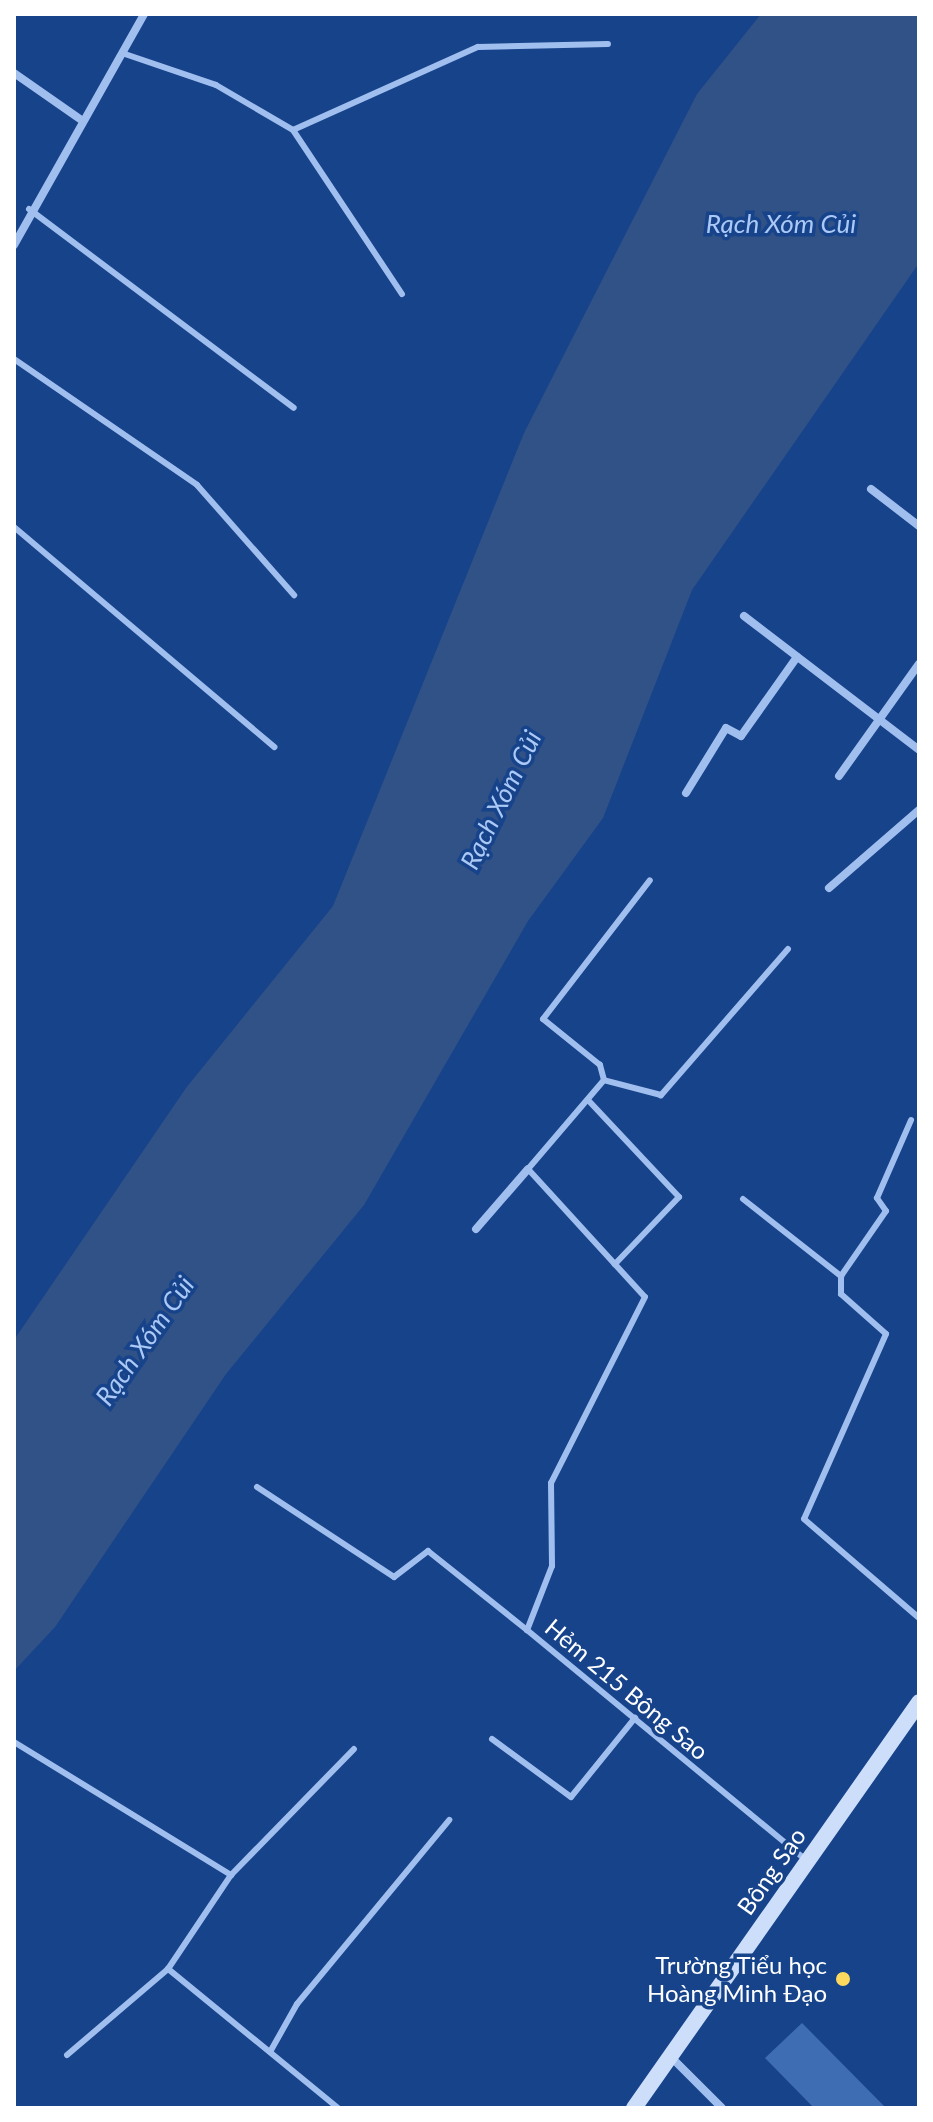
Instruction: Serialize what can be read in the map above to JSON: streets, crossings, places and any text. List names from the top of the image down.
{
  "streets": {
    "street": ["Bông Sao"],
    "lane": ["Hẻm 215 Bông Sao"]
  },
  "crossings": [
    ["Hẻm 215 Bông Sao", "Bông Sao"]
  ],
  "water": ["Rạch Xóm Củi"],
  "places": ["Trường Tiểu học Hoàng Minh Đạo"]
}
